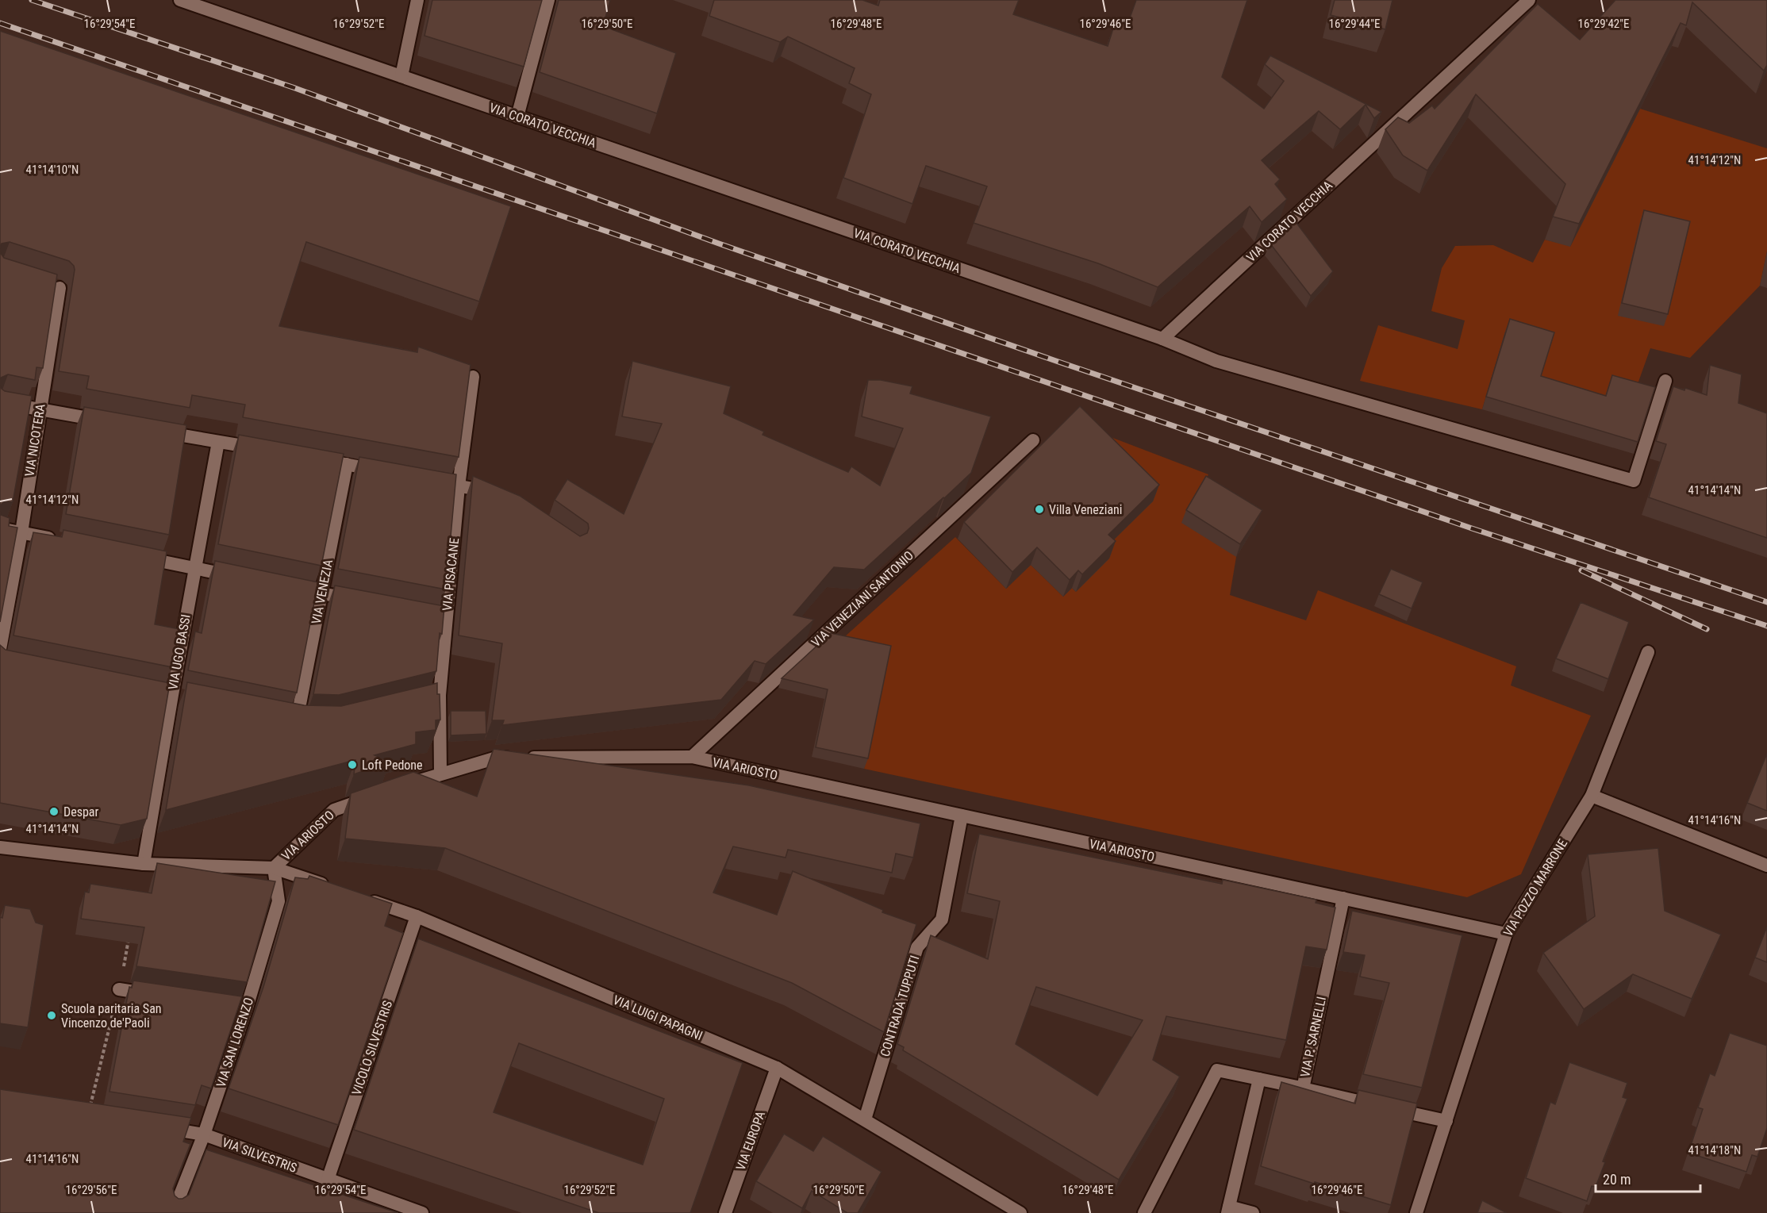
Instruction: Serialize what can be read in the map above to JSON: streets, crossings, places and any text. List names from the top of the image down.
{
  "streets": {
    "street": [
      "VIA CORATO VECCHIA",
      "VIA NICOTERA",
      "VIA PISACANE",
      "VIA VENEZIA",
      "VIA VENEZIANI SANTONIO",
      "VIA UGO BASSI",
      "VIA ARIOSTO",
      "VIA POZZO MARRONE",
      "CONTRADA TUPPUTI",
      "VIA LUIGI PAPAGNI",
      "VIA P. SARNELLI",
      "VIA SAN LORENZO",
      "VICOLO SILVESTRIS",
      "VIA EUROPA",
      "VIA SILVESTRIS"
    ]
  },
  "crossings": [
    ["VIA PISACANE", "VIA ARIOSTO"],
    ["VIA VENEZIANI SANTONIO", "VIA ARIOSTO"],
    ["VIA UGO BASSI", "VIA ARIOSTO"],
    ["VIA ARIOSTO", "VIA POZZO MARRONE"],
    ["VIA ARIOSTO", "CONTRADA TUPPUTI"],
    ["VIA ARIOSTO", "VIA P. SARNELLI"],
    ["VIA ARIOSTO", "VIA SAN LORENZO"],
    ["VIA POZZO MARRONE", "VIA P. SARNELLI"],
    ["CONTRADA TUPPUTI", "VIA LUIGI PAPAGNI"],
    ["VIA LUIGI PAPAGNI", "VICOLO SILVESTRIS"],
    ["VIA LUIGI PAPAGNI", "VIA EUROPA"],
    ["VIA SAN LORENZO", "VIA SILVESTRIS"],
    ["VICOLO SILVESTRIS", "VIA SILVESTRIS"]
  ],
  "places": [
    "Villa Veneziani",
    "Loft Pedone",
    "Despar",
    "Scuola paritaria San Vincenzo de'Paoli"
  ],
  "scale_bar": "20 m",
  "coordinates": [
    "16°29'54\"E",
    "16°29'52\"E",
    "16°29'50\"E",
    "16°29'48\"E",
    "16°29'46\"E",
    "16°29'44\"E",
    "16°29'42\"E",
    "41°14'12\"N",
    "41°14'10\"N",
    "41°14'14\"N",
    "41°14'16\"N",
    "41°14'18\"N",
    "16°29'56\"E"
  ]
}
